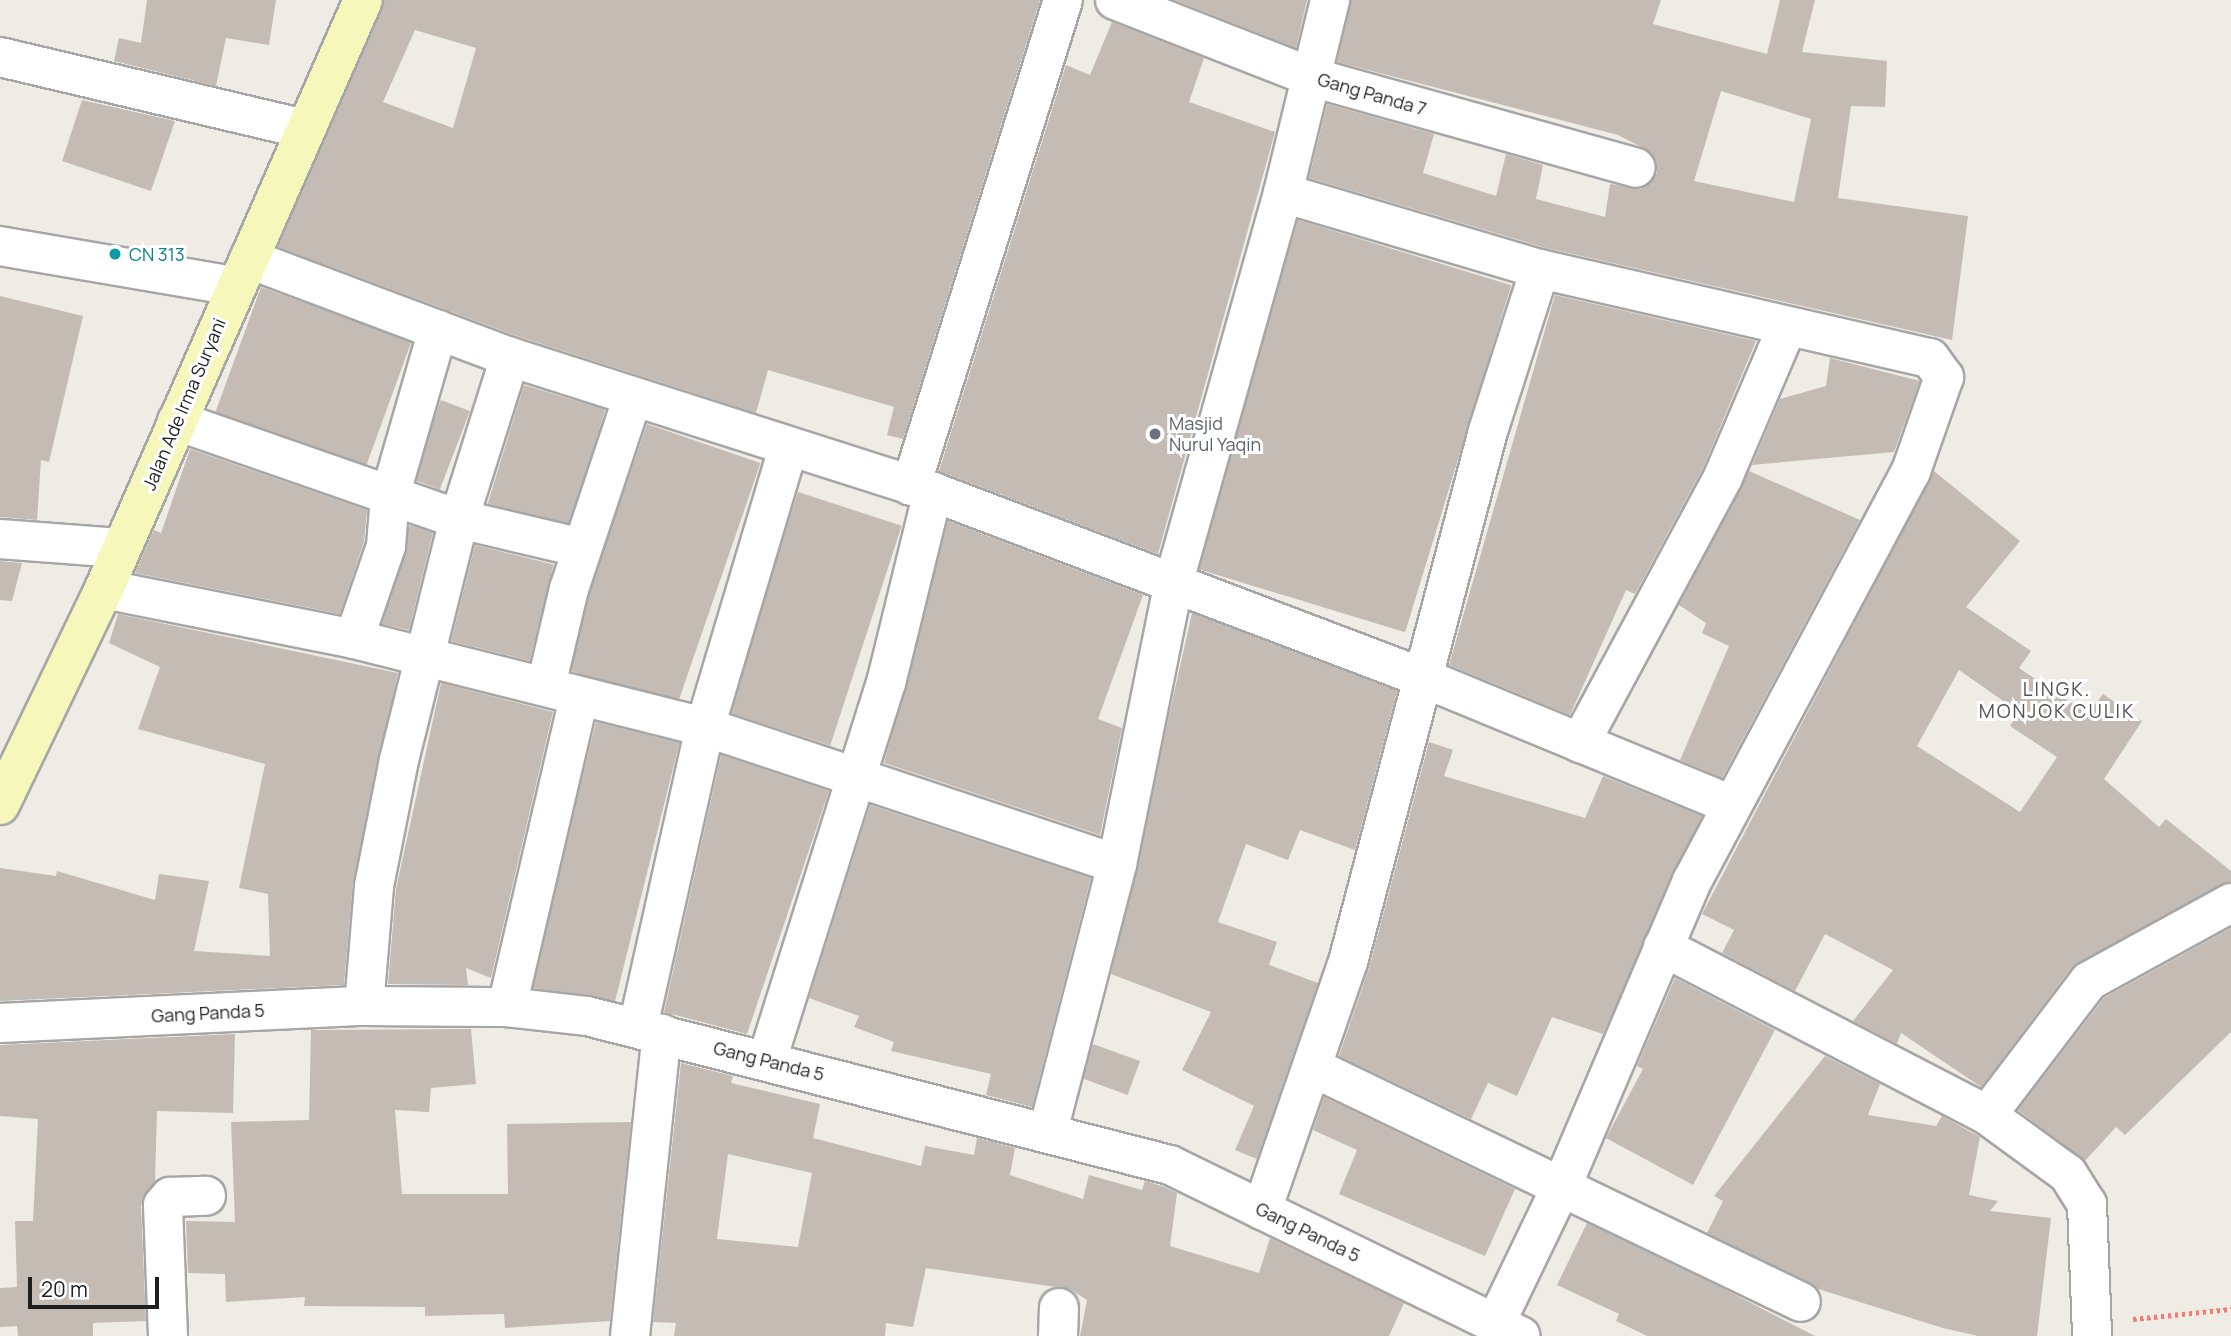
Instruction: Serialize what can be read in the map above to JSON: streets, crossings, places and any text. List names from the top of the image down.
{
  "streets": {
    "street": ["Gang Panda 7", "Jalan Ade Irma Suryani", "Gang Panda 5"]
  },
  "districts": ["LINGK. MONJOK CULIK"],
  "places": ["CN 313", "Masjid Nurul Yaqin"],
  "scale_bar": "20 m"
}
